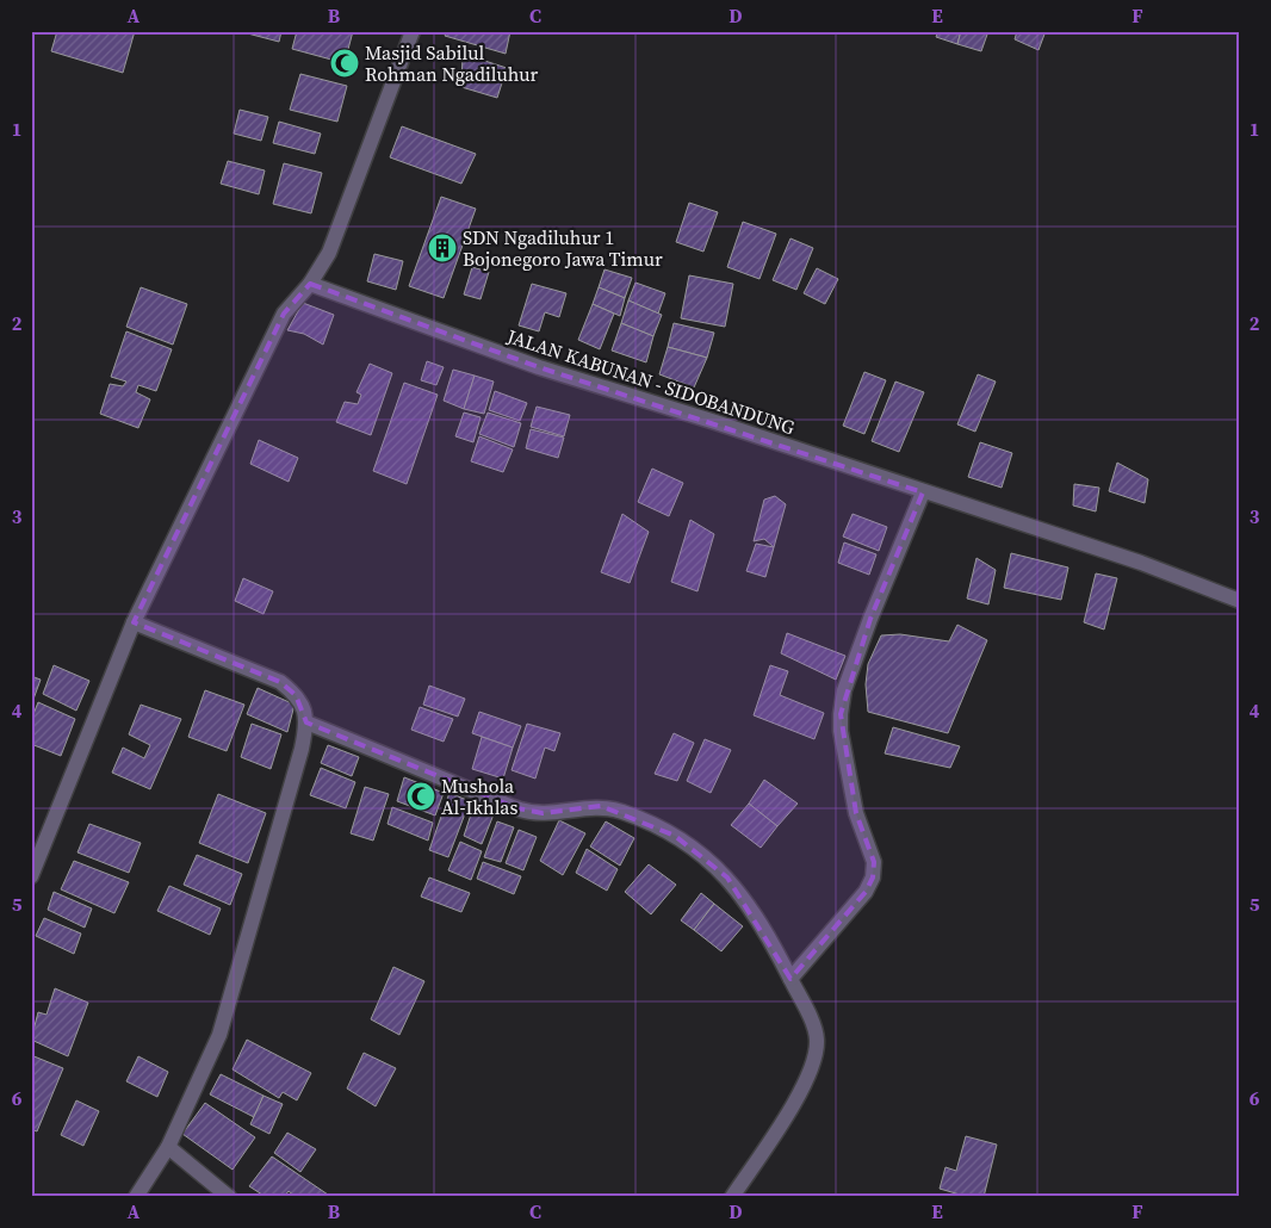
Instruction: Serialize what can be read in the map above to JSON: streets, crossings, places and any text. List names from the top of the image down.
{
  "streets": {
    "street": ["JALAN KABUNAN - SIDOBANDUNG"]
  },
  "places": {
    "mosque": ["Masjid Sabilul Rohman Ngadiluhur", "Mushola Al-Ikhlas"],
    "building": ["SDN Ngadiluhur 1 Bojonegoro Jawa Timur"]
  },
  "grid": {
    "columns": [
      "A",
      "B",
      "C",
      "D",
      "E",
      "F"
    ],
    "rows": [
      "1",
      "2",
      "3",
      "4",
      "5",
      "6"
    ]
  }
}
